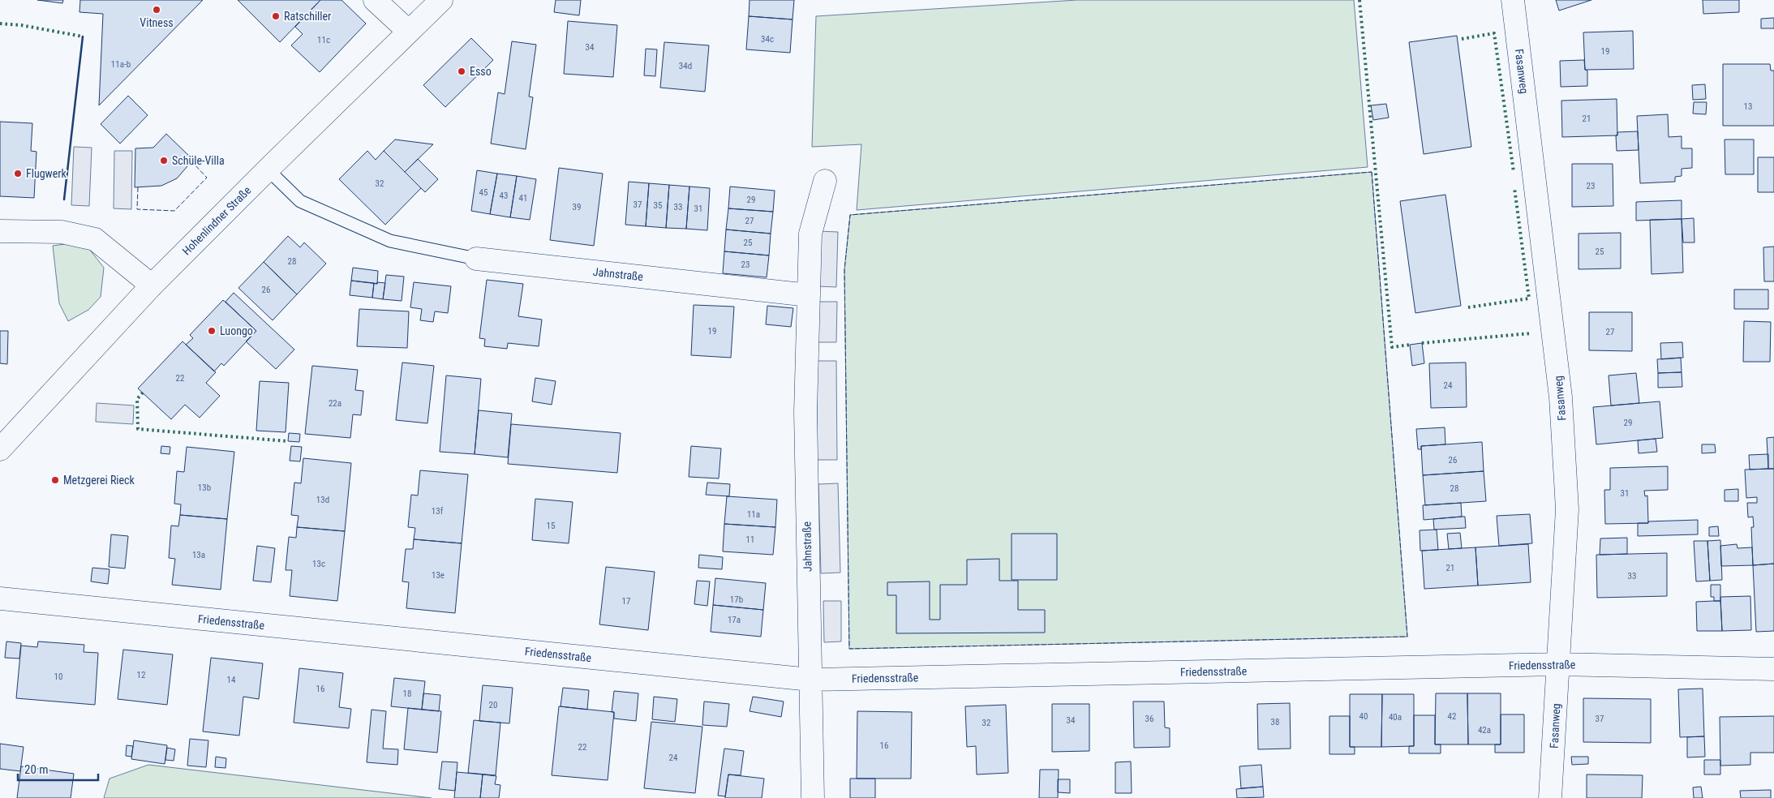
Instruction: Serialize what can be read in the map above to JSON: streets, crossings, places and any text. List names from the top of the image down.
{
  "streets": {
    "street": [
      "Fasanweg",
      "Hohenlindner Straße",
      "Jahnstraße",
      "Friedensstraße"
    ]
  },
  "crossings": [
    ["Fasanweg", "Friedensstraße"],
    ["Jahnstraße", "Friedensstraße"]
  ],
  "places": [
    "Vitness",
    "Ratschiller",
    "Esso",
    "Schüle-Villa",
    "Flugwerk",
    "Luongo",
    "Metzgerei Rieck"
  ],
  "house_numbers": [
    "34c",
    "11c",
    "34",
    "19",
    "11a-b",
    "34d",
    "13",
    "21",
    "32",
    "23",
    "45",
    "43",
    "41",
    "29",
    "37",
    "35",
    "39",
    "33",
    "31",
    "27",
    "25",
    "25",
    "28",
    "23",
    "26",
    "19",
    "27",
    "22",
    "24",
    "22a",
    "29",
    "26",
    "13b",
    "28",
    "31",
    "13d",
    "13f",
    "11a",
    "15",
    "11",
    "13a",
    "13c",
    "21",
    "13e",
    "33",
    "17b",
    "17",
    "17a",
    "12",
    "10",
    "14",
    "16",
    "18",
    "20",
    "40",
    "42",
    "40a",
    "36",
    "37",
    "34",
    "38",
    "32",
    "42a",
    "16",
    "22",
    "24"
  ],
  "scale_bar": "20 m"
}
